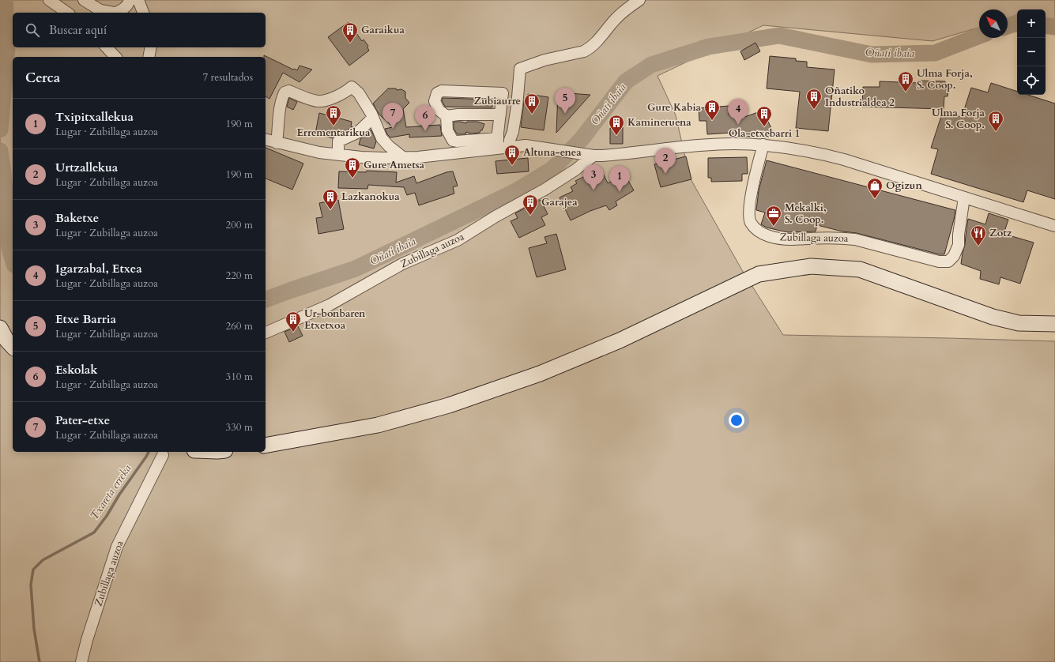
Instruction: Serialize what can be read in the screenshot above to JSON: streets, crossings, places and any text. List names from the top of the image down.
{
  "streets": {
    "street": ["Zubillaga auzoa"]
  },
  "water": ["Oñati ibaia", "Txareta erreka"],
  "places": {
    "building": [
      "Garaikua",
      "Ulma Forja, S. Coop.",
      "Oñatiko Industrialdea 2",
      "Zubiaurre",
      "Gure Kabia",
      "Errementarikua",
      "Ola-etxebarri 1",
      "Ulma Forja S. Coop.",
      "Kamineruena",
      "Altuna-enea",
      "Gure Ametsa",
      "Lazkanokua",
      "Garajea",
      "Ur-bonbaren Etxetxoa"
    ],
    "shop": ["Ogizun"],
    "office": ["Mekalki, S. Coop."],
    "restaurant": ["Zotz"]
  },
  "north": "top left",
  "page": {
    "map_buttons": ["+", "−"],
    "search": "Buscar aquí",
    "heading": ["Cerca", "7 resultados"],
    "pins": [
      "5",
      "4",
      "7",
      "6",
      "2",
      "3",
      "1"
    ],
    "list": [
      {
        "mark": "1",
        "name": "Txipitxallekua",
        "note": "Lugar · Zubillaga auzoa",
        "value": "190 m"
      },
      {
        "mark": "2",
        "name": "Urtzallekua",
        "note": "Lugar · Zubillaga auzoa",
        "value": "190 m"
      },
      {
        "mark": "3",
        "name": "Baketxe",
        "note": "Lugar · Zubillaga auzoa",
        "value": "200 m"
      },
      {
        "mark": "4",
        "name": "Igarzabal, Etxea",
        "note": "Lugar · Zubillaga auzoa",
        "value": "220 m"
      },
      {
        "mark": "5",
        "name": "Etxe Barria",
        "note": "Lugar · Zubillaga auzoa",
        "value": "260 m"
      },
      {
        "mark": "6",
        "name": "Eskolak",
        "note": "Lugar · Zubillaga auzoa",
        "value": "310 m"
      },
      {
        "mark": "7",
        "name": "Pater-etxe",
        "note": "Lugar · Zubillaga auzoa",
        "value": "330 m"
      }
    ]
  }
}
